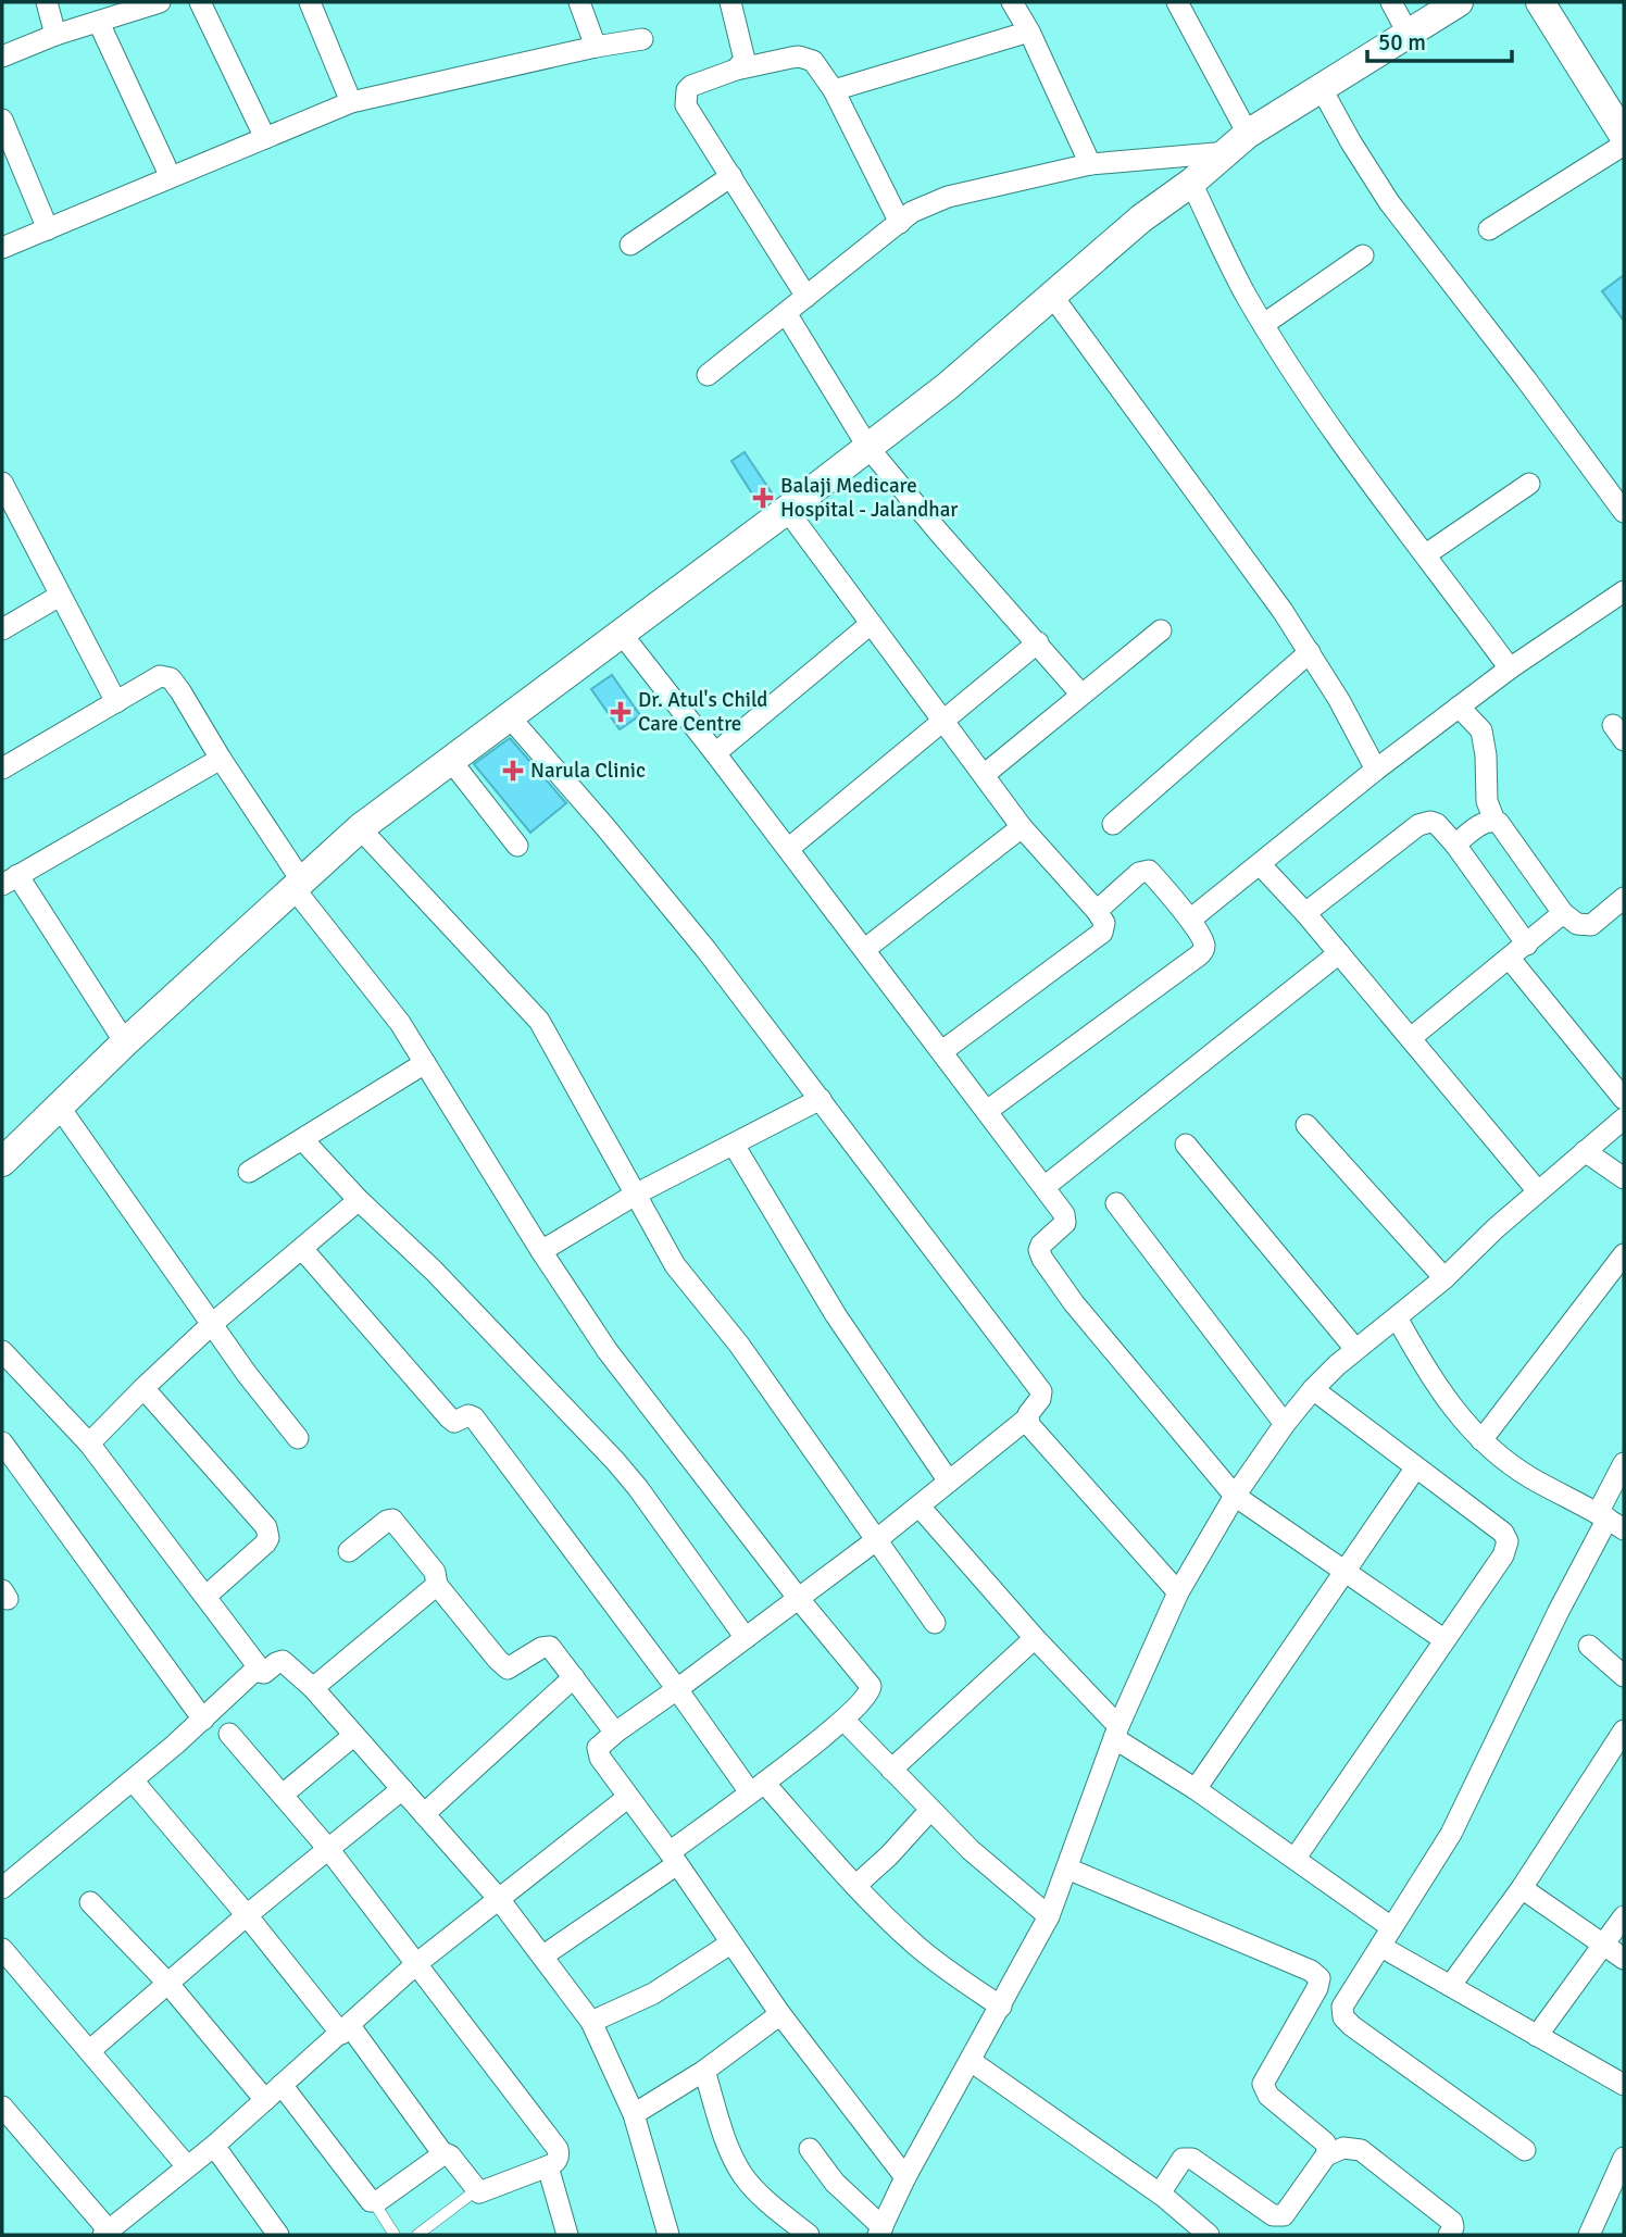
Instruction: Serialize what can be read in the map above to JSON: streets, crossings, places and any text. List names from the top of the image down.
{
  "places": {
    "health": ["Balaji Medicare Hospital - Jalandhar", "Dr. Atul's Child Care Centre", "Narula Clinic"]
  },
  "scale_bar": "50 m"
}
